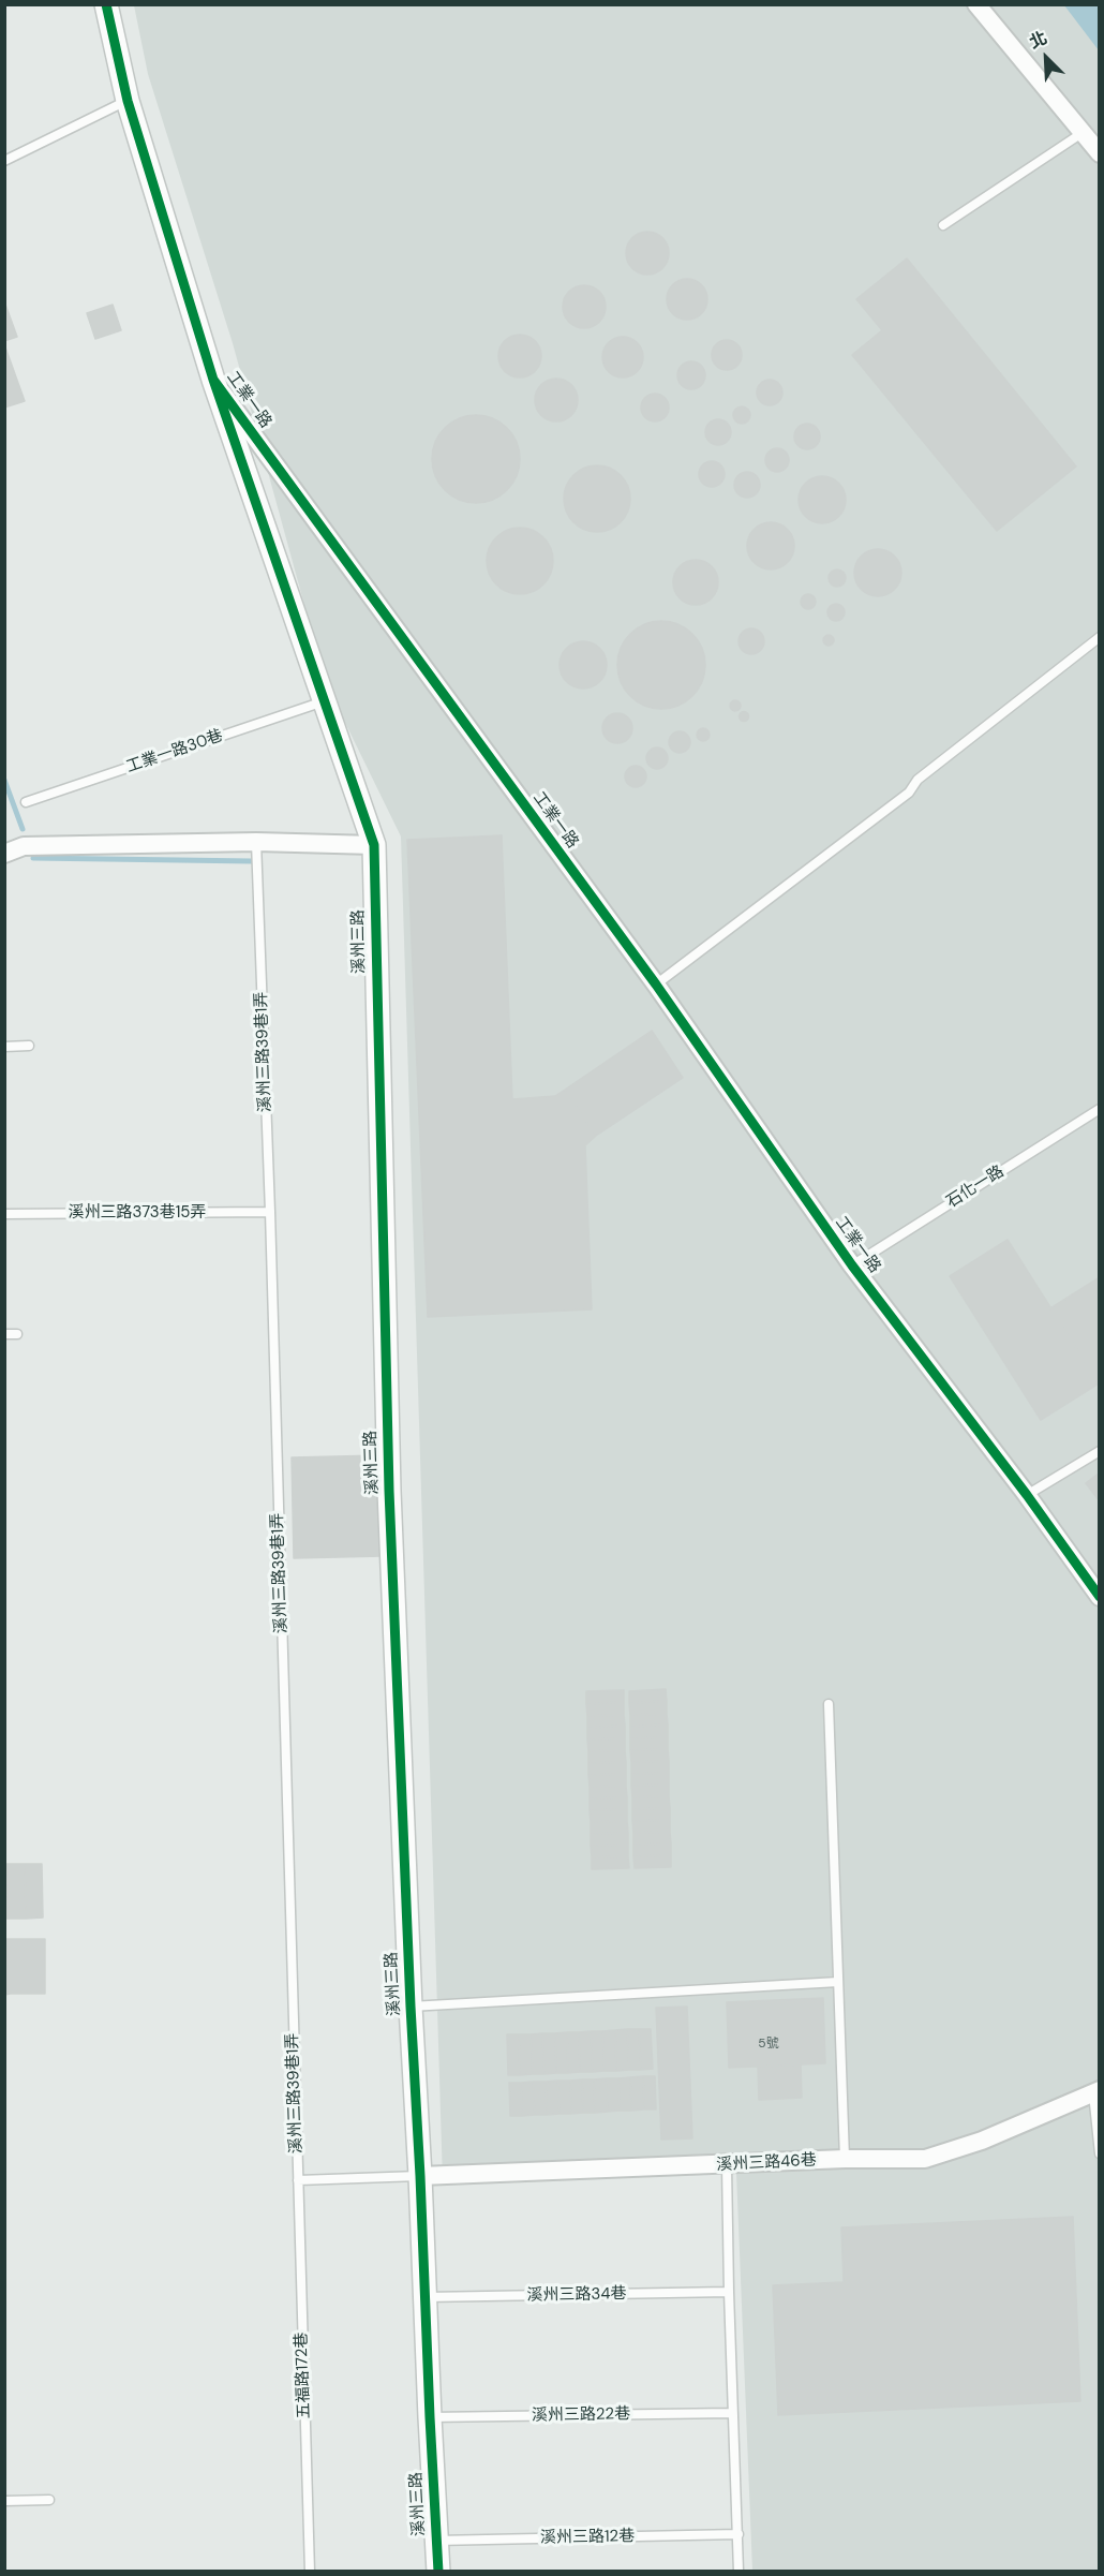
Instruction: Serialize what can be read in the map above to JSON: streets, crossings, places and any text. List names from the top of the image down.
{
  "streets": {
    "street": ["工業一路", "溪州三路", "溪州三路46巷"],
    "lane": [
      "工業一路30巷",
      "溪州三路39巷1弄",
      "石化一路",
      "溪州三路373巷15弄",
      "溪州三路34巷",
      "五福路172巷",
      "溪州三路22巷",
      "溪州三路12巷"
    ]
  },
  "crossings": [
    ["工業一路", "溪州三路"],
    ["工業一路", "石化一路"],
    ["工業一路30巷", "溪州三路"],
    ["溪州三路", "溪州三路46巷"],
    ["溪州三路", "溪州三路34巷"],
    ["溪州三路", "溪州三路22巷"],
    ["溪州三路", "溪州三路12巷"],
    ["溪州三路39巷1弄", "溪州三路373巷15弄"],
    ["溪州三路39巷1弄", "五福路172巷"]
  ],
  "house_numbers": ["5號"],
  "north": "top left"
}
